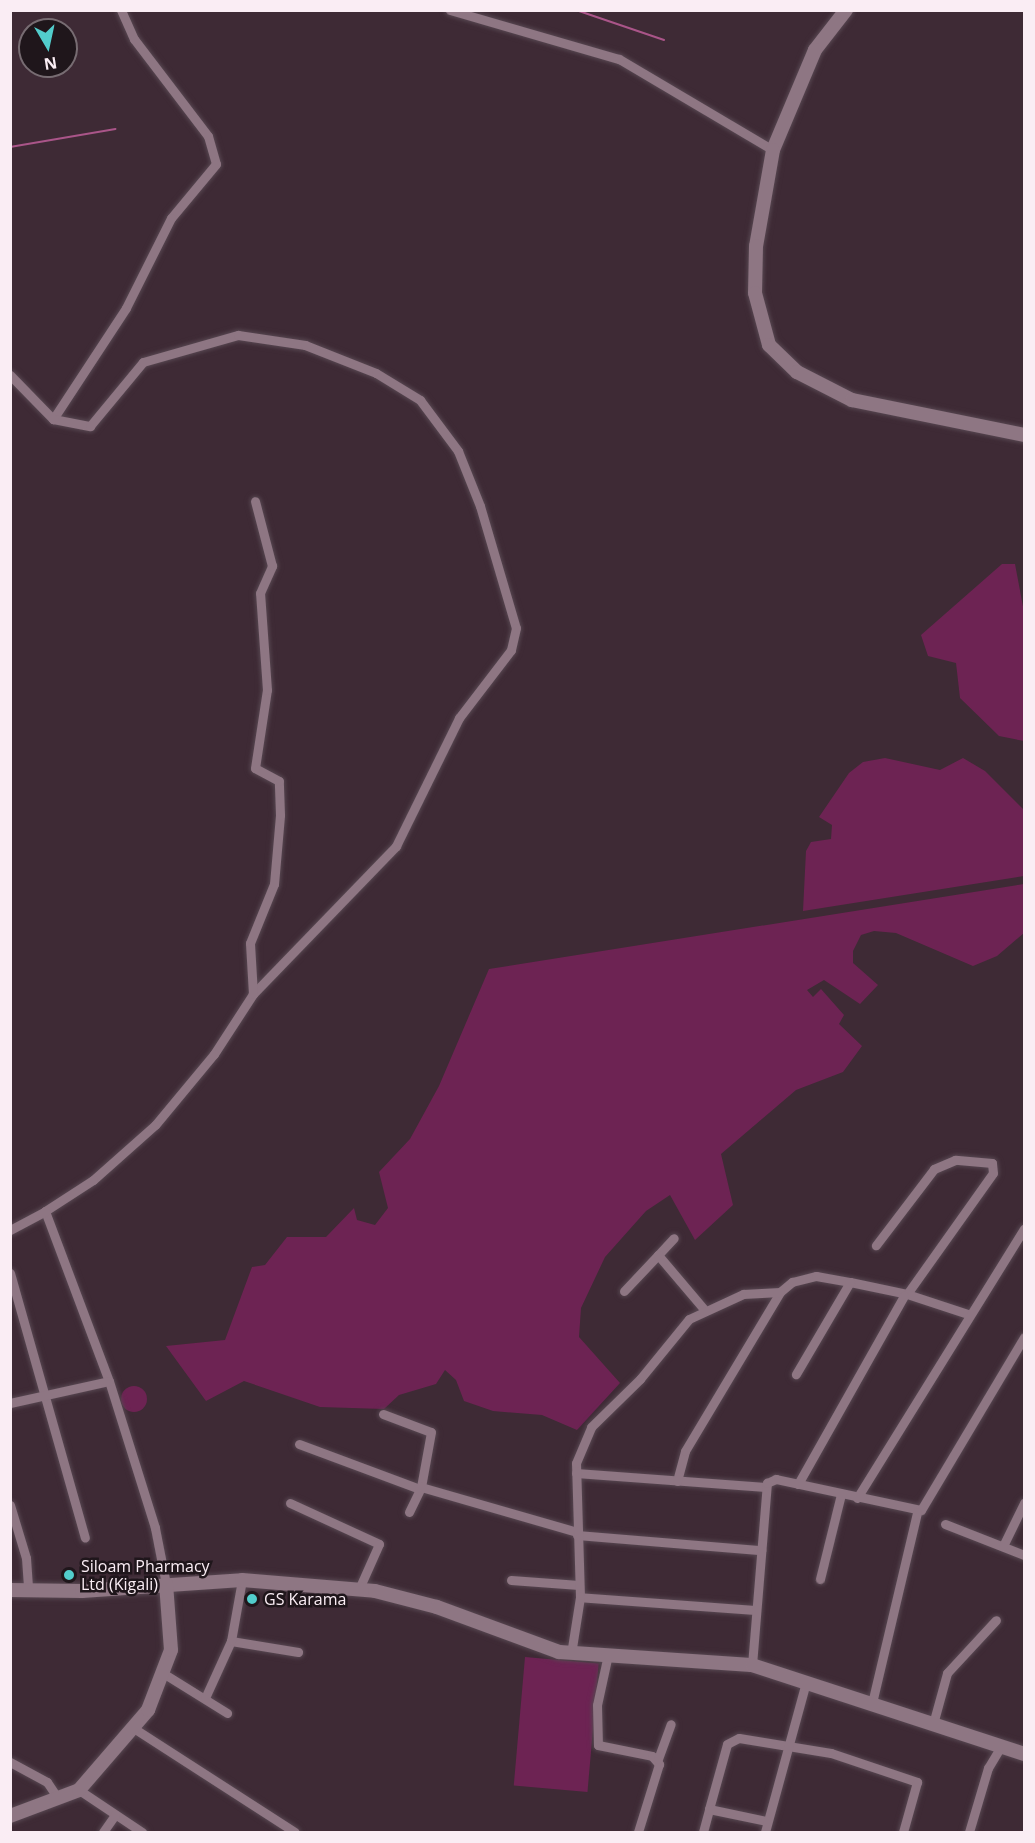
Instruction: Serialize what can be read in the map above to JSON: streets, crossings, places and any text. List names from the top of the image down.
{
  "places": ["Siloam Pharmacy Ltd (Kigali)", "GS Karama"],
  "north": "bottom"
}
